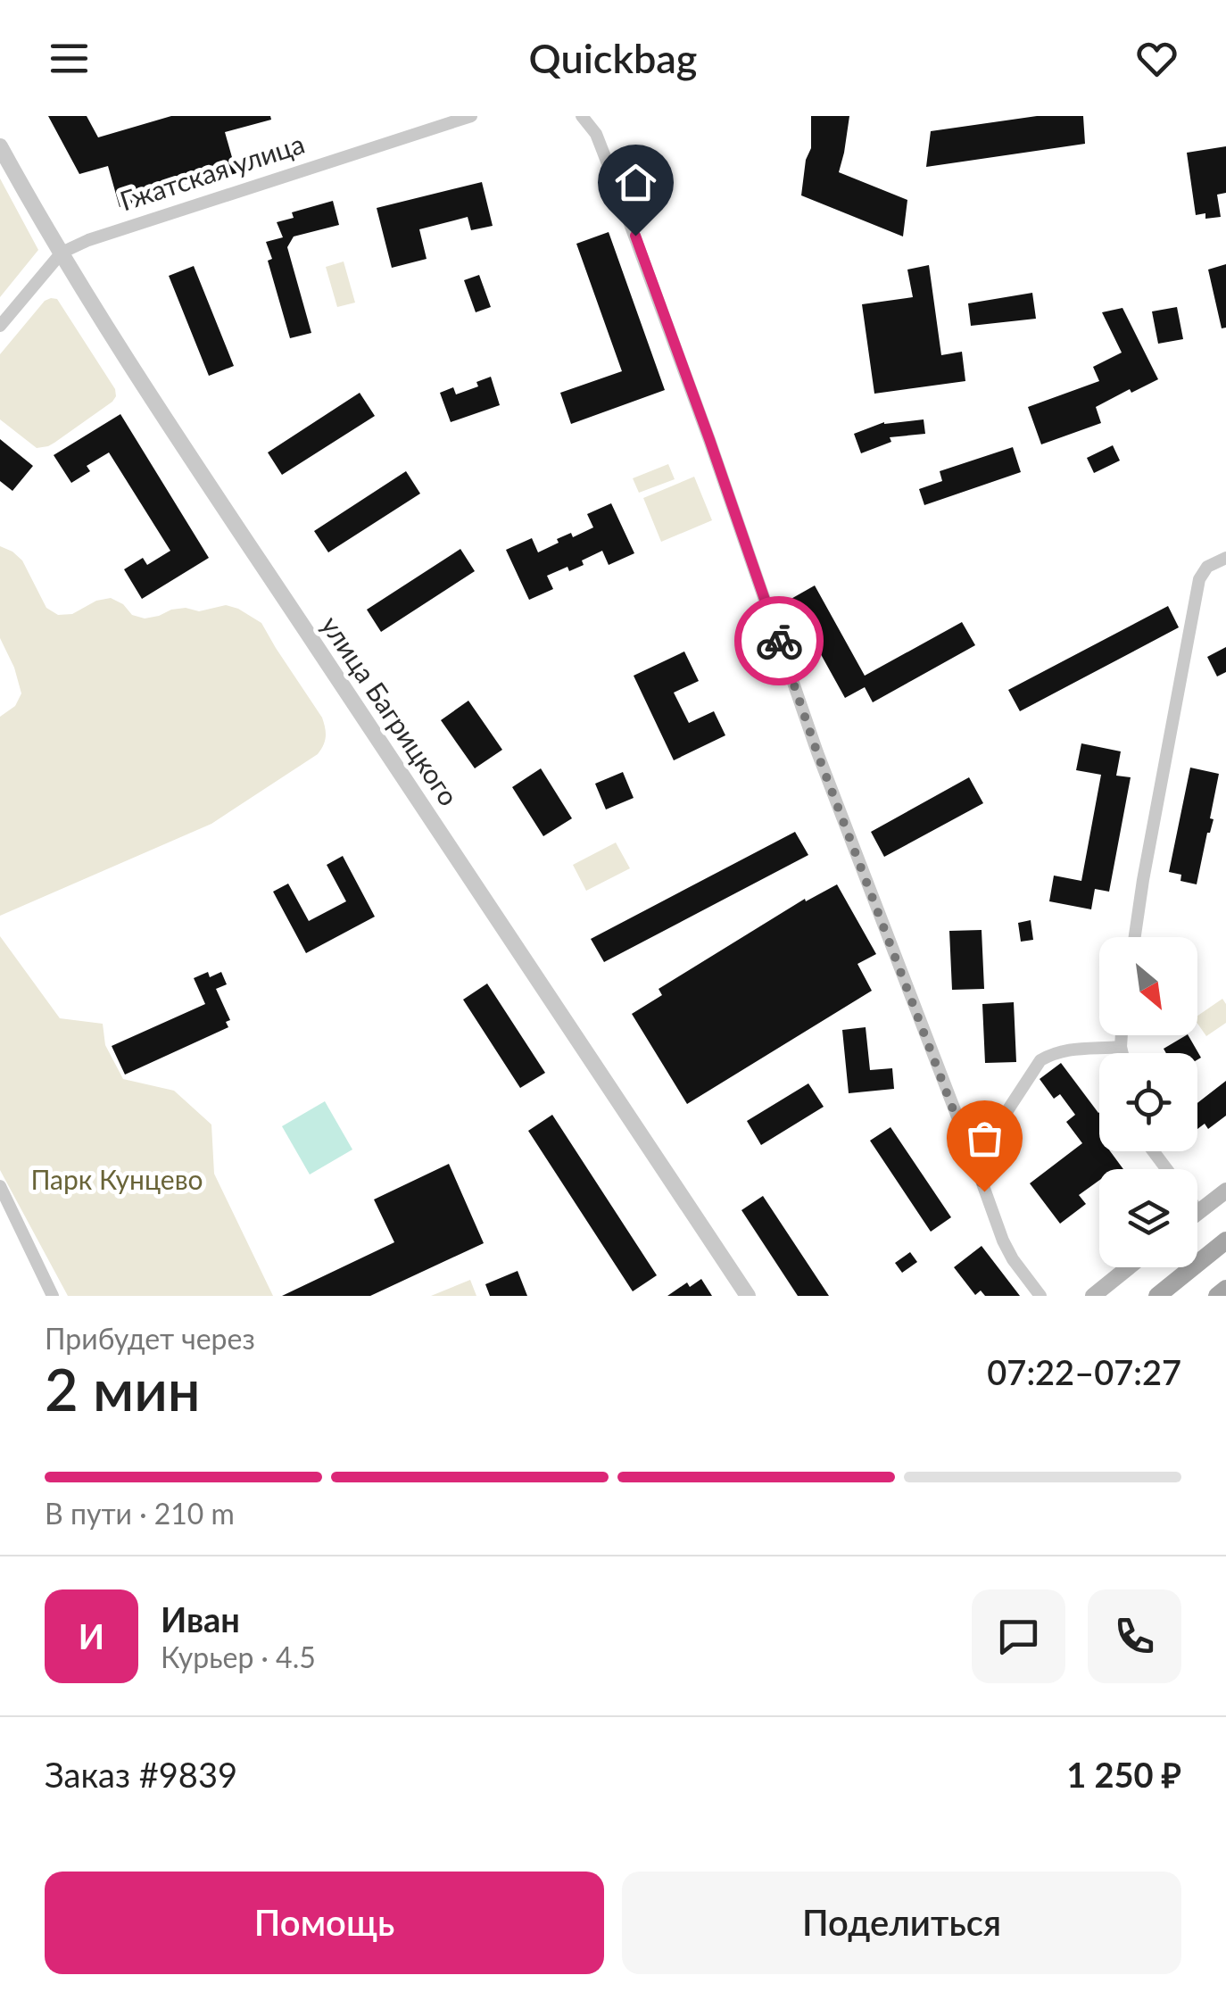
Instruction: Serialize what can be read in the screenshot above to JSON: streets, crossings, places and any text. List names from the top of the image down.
{
  "streets": {
    "street": ["Гжатская улица", "улица Багрицкого"]
  },
  "crossings": [
    ["Гжатская улица", "улица Багрицкого"]
  ],
  "parks": ["Парк Кунцево"],
  "north": "bottom right",
  "page": {
    "header": "Quickbag",
    "heading": ["2 мин", "Прибудет через", "07:22–07:27"],
    "panel": [
      "Иван",
      "Курьер · 4.5",
      "Заказ #9839",
      "1 250 ₽"
    ],
    "bar": "В пути · 210 m",
    "round": "И",
    "buttons": ["Помощь", "Поделиться"]
  }
}
